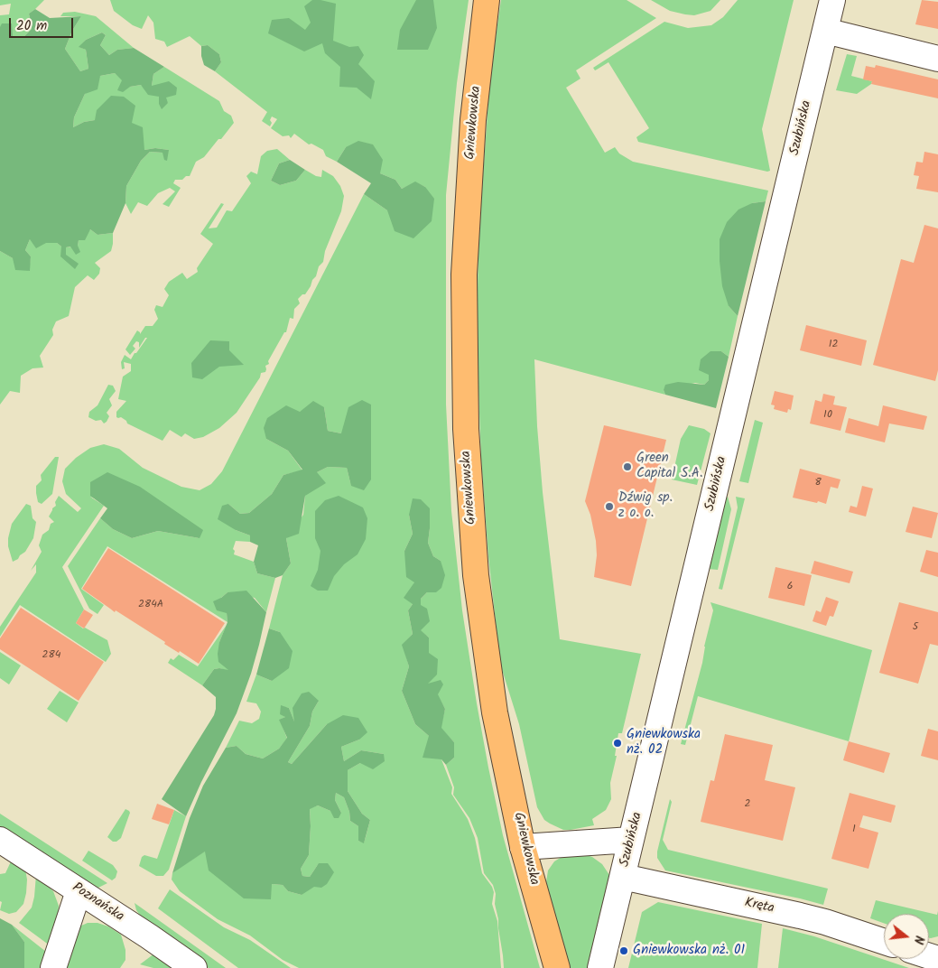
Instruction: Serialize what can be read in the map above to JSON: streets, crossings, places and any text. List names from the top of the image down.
{
  "streets": {
    "main road": ["Gniewkowska"],
    "street": ["Szubińska", "Poznańska", "Kręta"]
  },
  "crossings": [
    ["Szubińska", "Kręta"]
  ],
  "places": [
    "Green Capital S.A.",
    "Dźwig sp. z o. o.",
    "Gniewkowska nż. 02",
    "Gniewkowska nż. 01"
  ],
  "house_numbers": [
    "12",
    "10",
    "8",
    "6",
    "284A",
    "5",
    "284",
    "2",
    "1"
  ],
  "scale_bar": "20 m",
  "north": "right"
}
